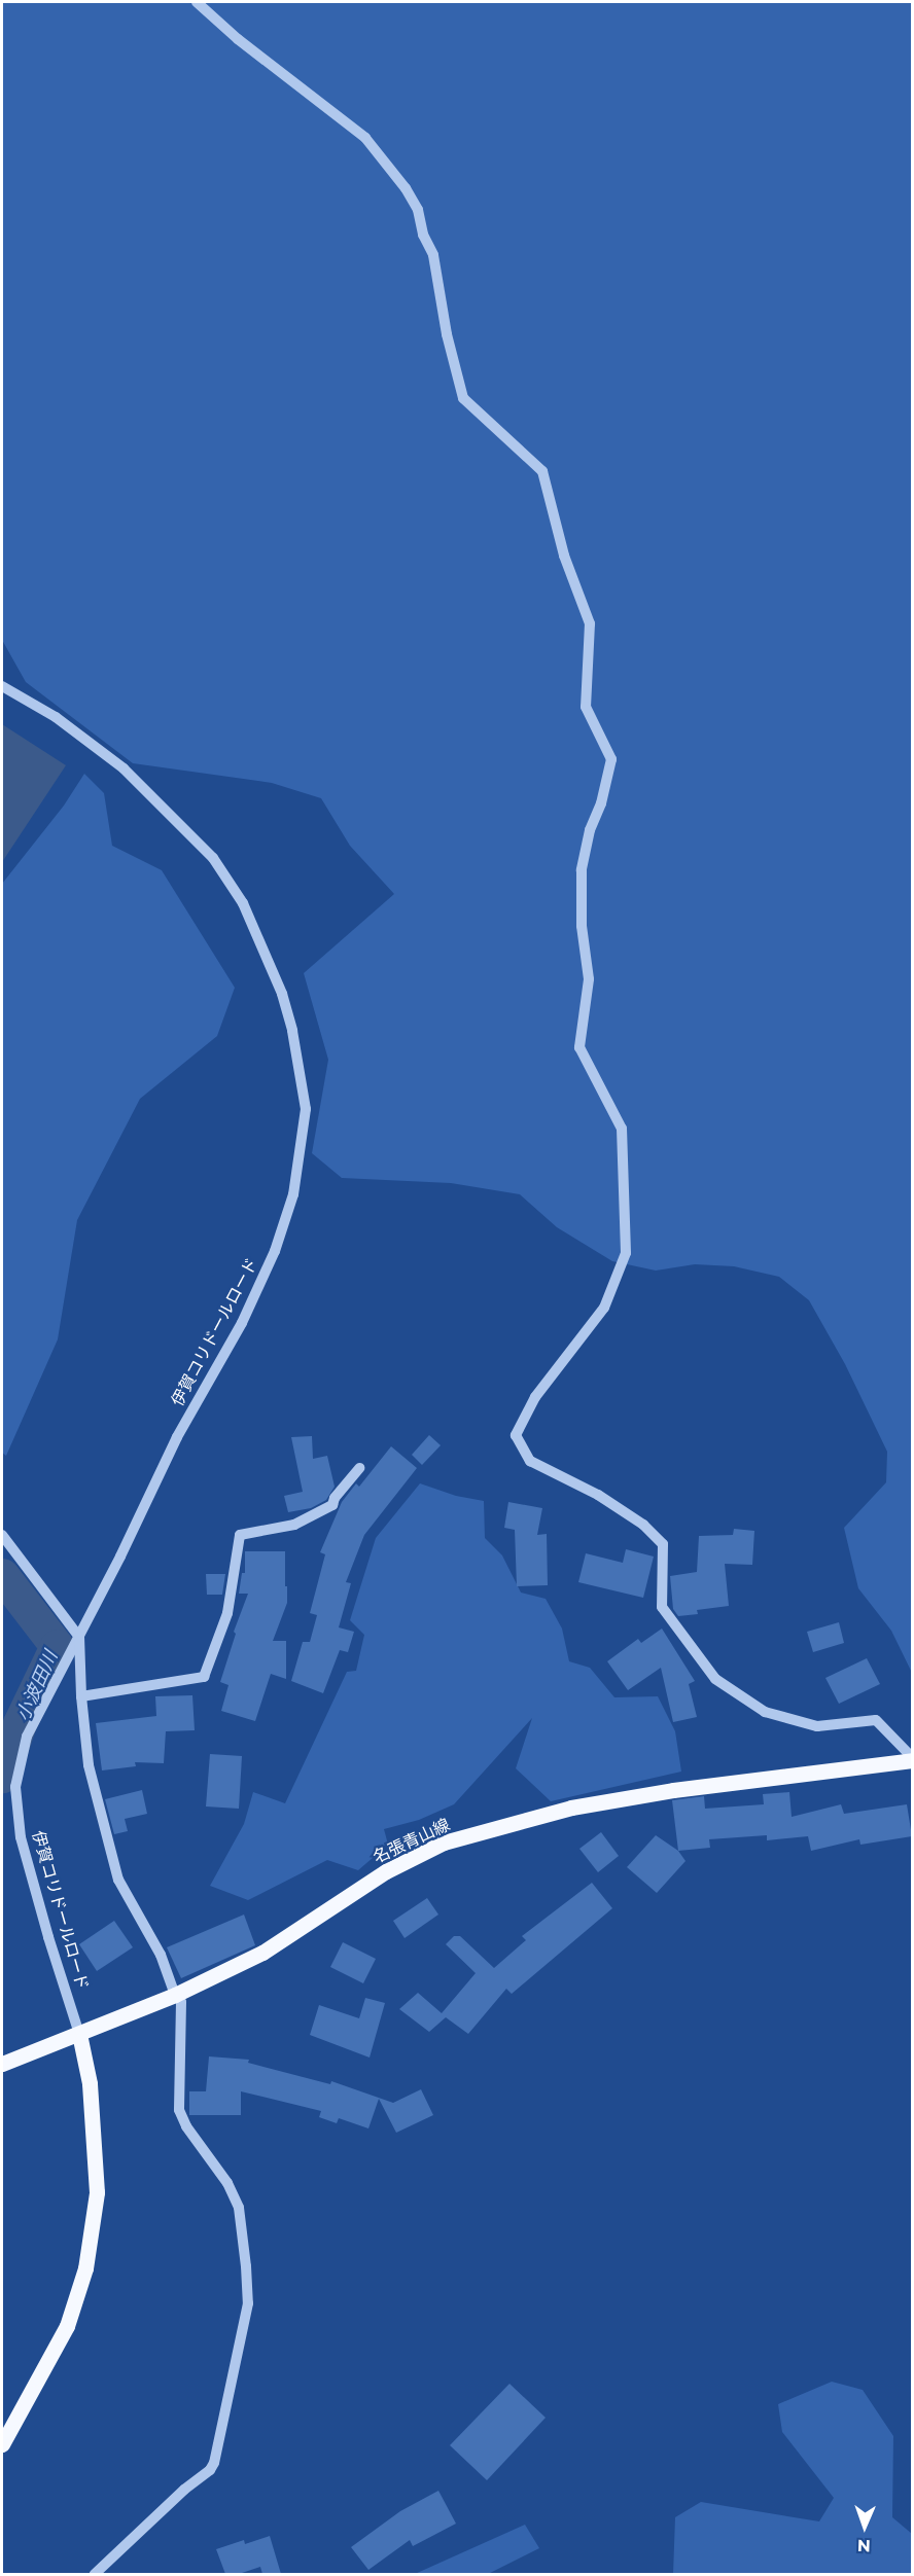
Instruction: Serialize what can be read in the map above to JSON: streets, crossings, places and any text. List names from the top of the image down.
{
  "streets": {
    "main road": ["名張青山線"],
    "street": ["伊賀コリドールロード"]
  },
  "crossings": [
    ["伊賀コリドールロード", "名張青山線"]
  ],
  "water": ["小波田川"],
  "north": "bottom"
}
